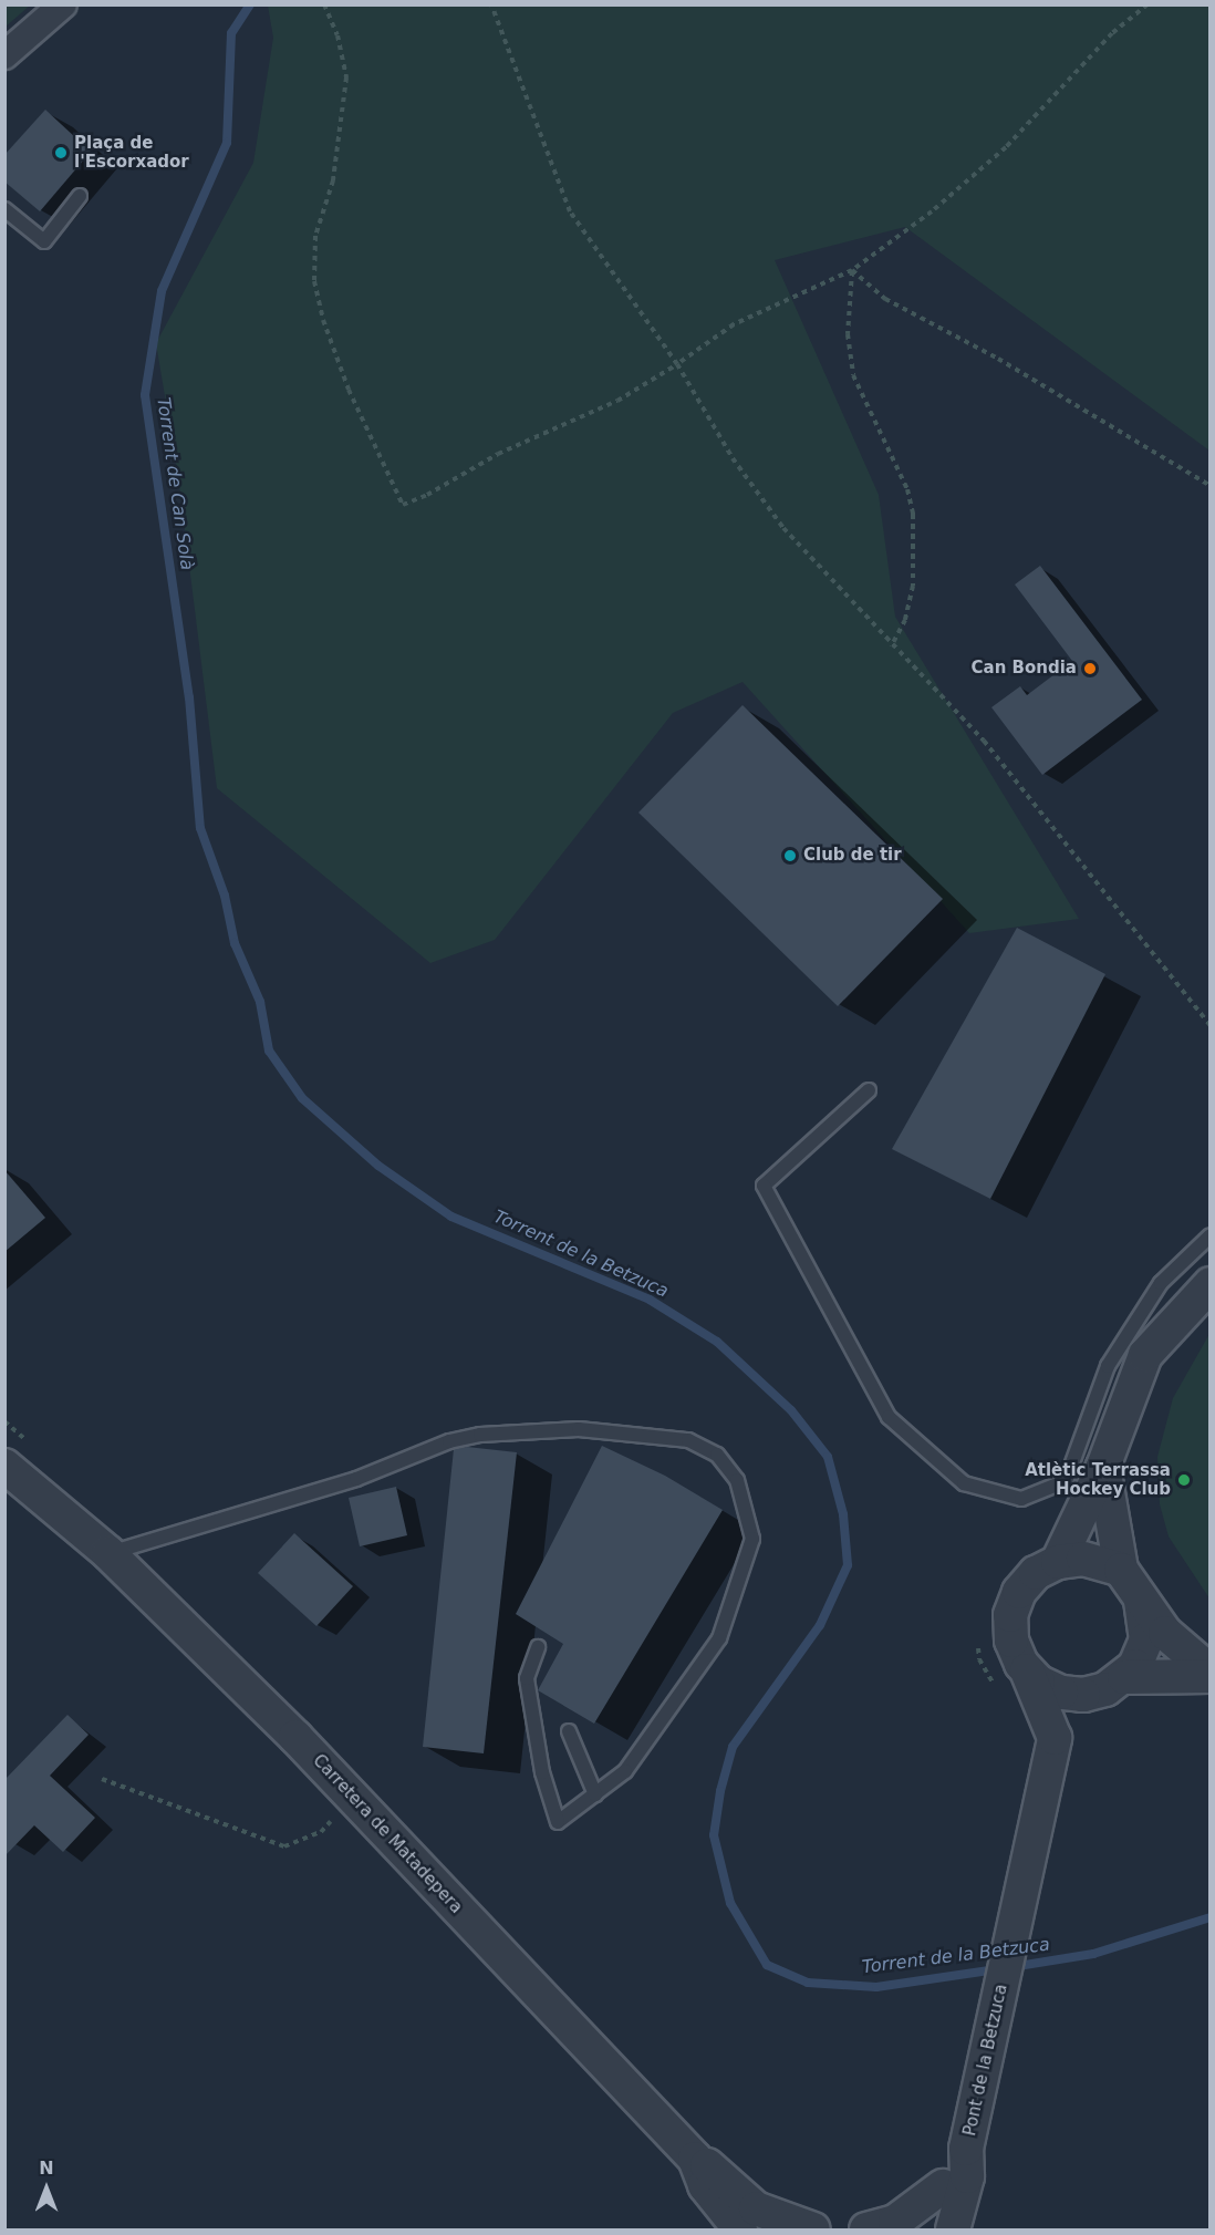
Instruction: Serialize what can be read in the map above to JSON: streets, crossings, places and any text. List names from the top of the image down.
{
  "streets": {
    "street": ["Carretera de Matadepera", "Pont de la Betzuca"]
  },
  "water": ["Torrent de Can Solà", "Torrent de la Betzuca"],
  "places": [
    "Plaça de l'Escorxador",
    "Can Bondia",
    "Club de tir",
    "Atlètic Terrassa Hockey Club"
  ],
  "north": "top"
}
